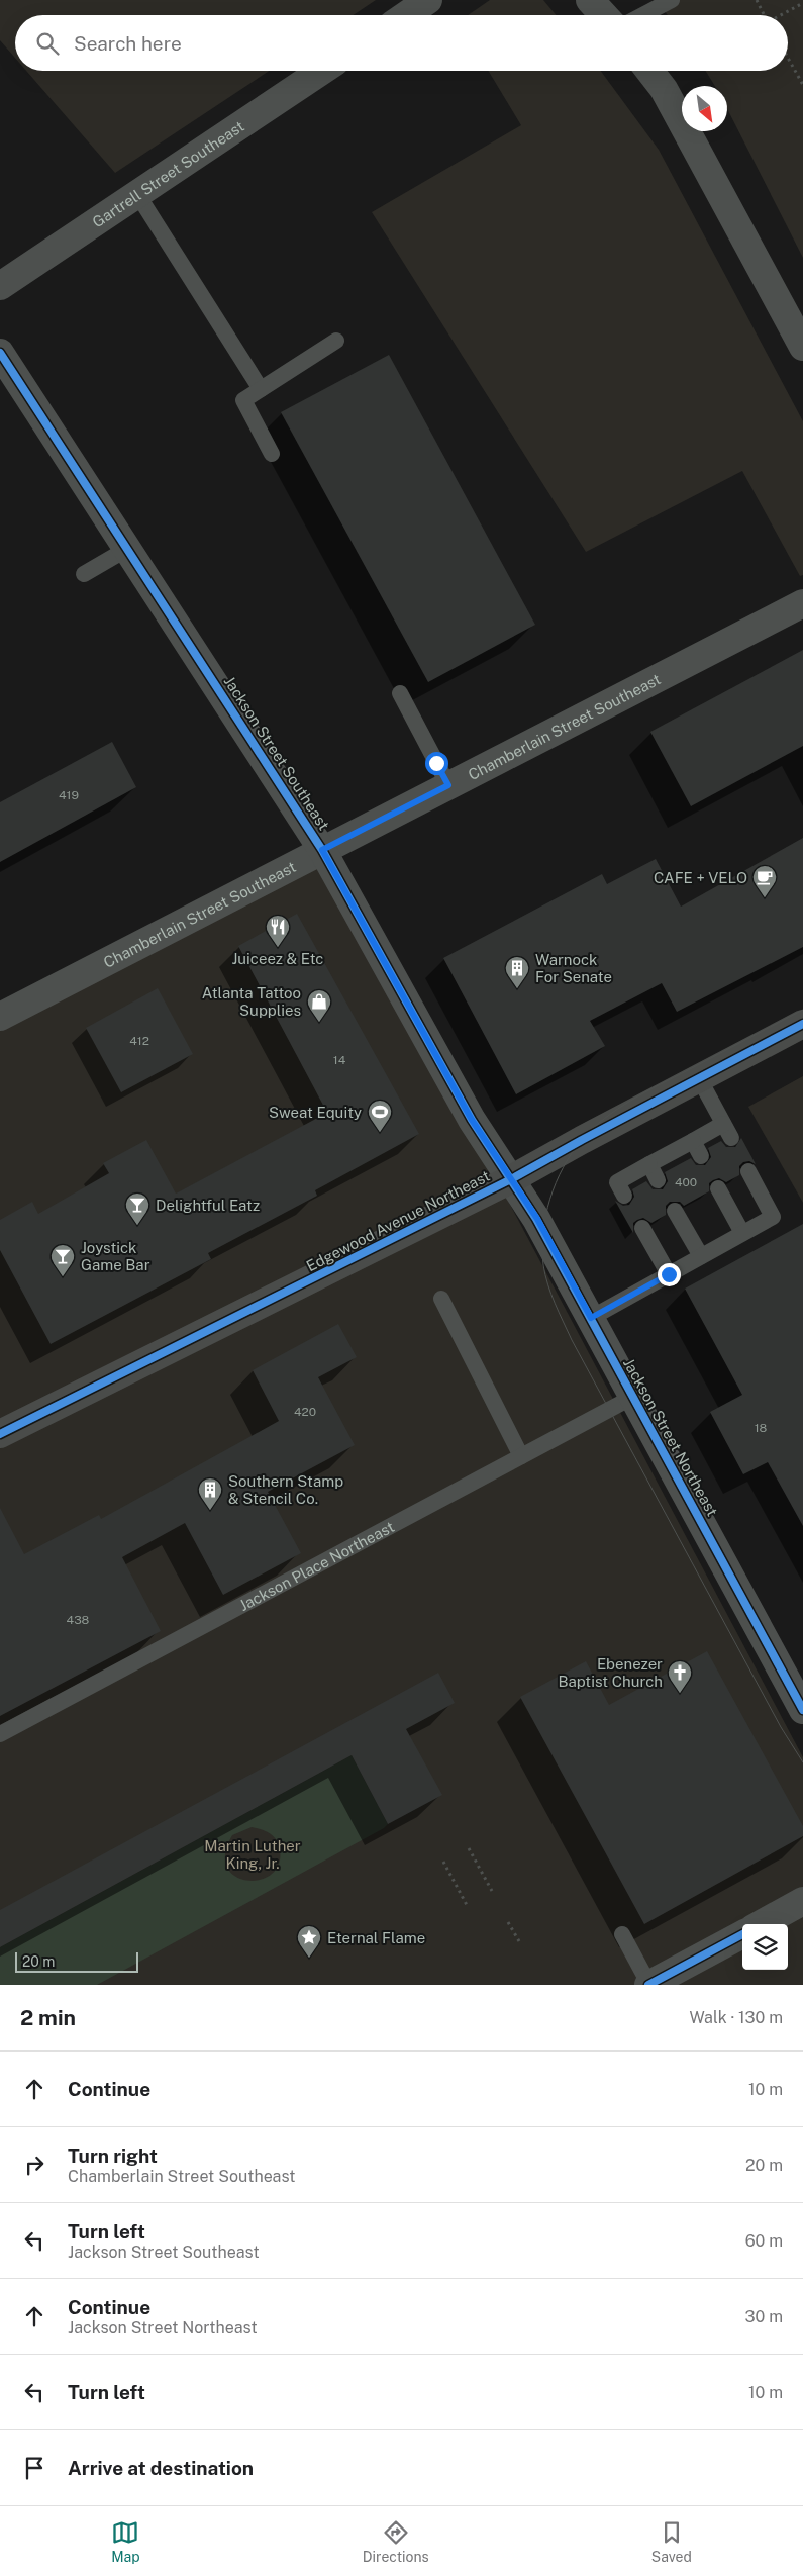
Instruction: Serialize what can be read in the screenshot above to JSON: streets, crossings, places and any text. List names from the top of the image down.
{
  "streets": {
    "main road": ["Edgewood Avenue Northeast"],
    "street": [
      "Gartrell Street Southeast",
      "Chamberlain Street Southeast",
      "Jackson Street Southeast",
      "Jackson Street Northeast"
    ],
    "lane": ["Jackson Place Northeast"]
  },
  "crossings": [
    ["Chamberlain Street Southeast", "Jackson Street Southeast"],
    ["Jackson Street Southeast", "Edgewood Avenue Northeast"],
    ["Jackson Street Southeast", "Jackson Street Northeast"],
    ["Edgewood Avenue Northeast", "Jackson Street Northeast"],
    ["Jackson Street Northeast", "Jackson Place Northeast"]
  ],
  "parks": ["Martin Luther King, Jr."],
  "places": {
    "cafe": ["CAFE + VELO"],
    "restaurant": ["Juiceez & Etc"],
    "building": ["Warnock For Senate", "Southern Stamp & Stencil Co."],
    "shop": ["Atlanta Tattoo Supplies"],
    "sports": ["Sweat Equity"],
    "bar": ["Delightful Eatz", "Joystick Game Bar"],
    "church": ["Ebenezer Baptist Church"],
    "place": ["Eternal Flame"]
  },
  "house_numbers": [
    "419",
    "412",
    "14",
    "400",
    "420",
    "18",
    "438"
  ],
  "scale_bar": "20 m",
  "north": "bottom right",
  "page": {
    "search": "Search here",
    "scale": "20 m",
    "heading": ["2 min", "Walk · 130 m"],
    "list": [
      ["Continue", "10 m"],
      ["Turn right", "Chamberlain Street Southeast", "20 m"],
      ["Turn left", "Jackson Street Southeast", "60 m"],
      ["Continue", "Jackson Street Northeast", "30 m"],
      ["Turn left", "10 m"],
      "Arrive at destination"
    ],
    "nav": ["Map", "Directions", "Saved"]
  }
}
